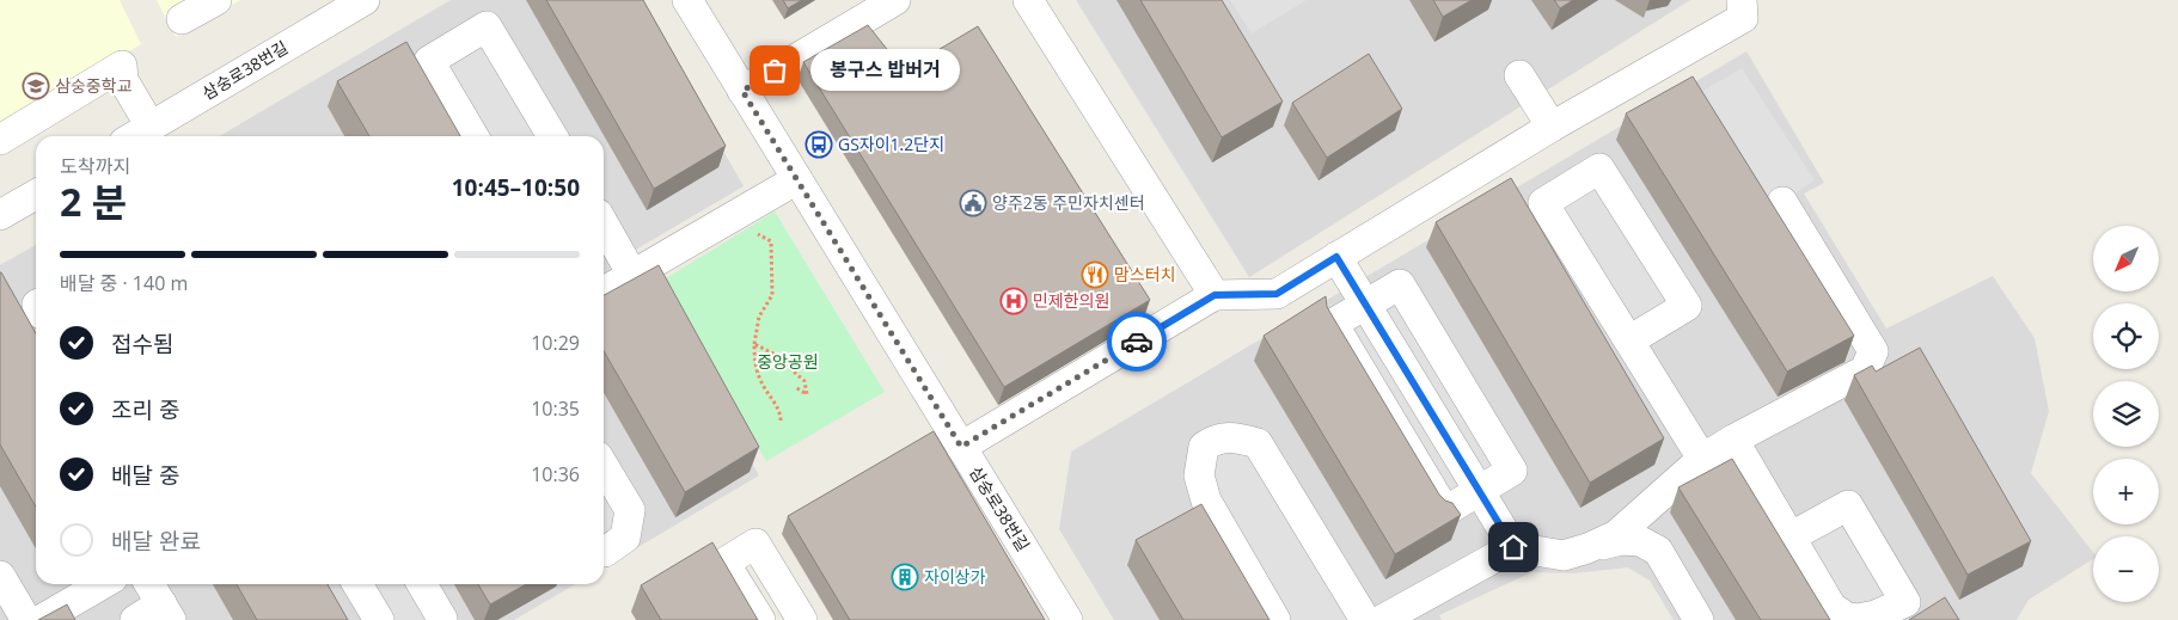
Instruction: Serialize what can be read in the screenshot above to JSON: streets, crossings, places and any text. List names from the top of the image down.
{
  "streets": {
    "street": ["삼숭로38번길"]
  },
  "parks": ["중앙공원"],
  "places": {
    "other": ["봉구스 밥버거"],
    "school or university": ["삼숭중학교"],
    "bus stop": ["GS자이1.2단지"],
    "public building": ["양주2동 주민자치센터"],
    "restaurant": ["맘스터치"],
    "hospital": ["민제한의원"],
    "building": ["자이상가"]
  },
  "north": "bottom left",
  "page": {
    "bubble": "봉구스 밥버거",
    "heading": ["2 분", "도착까지", "10:45–10:50"],
    "map_buttons": ["+", "−"],
    "bar": "배달 중 · 140 m",
    "list": [
      ["접수됨", "10:29"],
      ["조리 중", "10:35"],
      ["배달 중", "10:36"],
      "배달 완료"
    ]
  }
}
